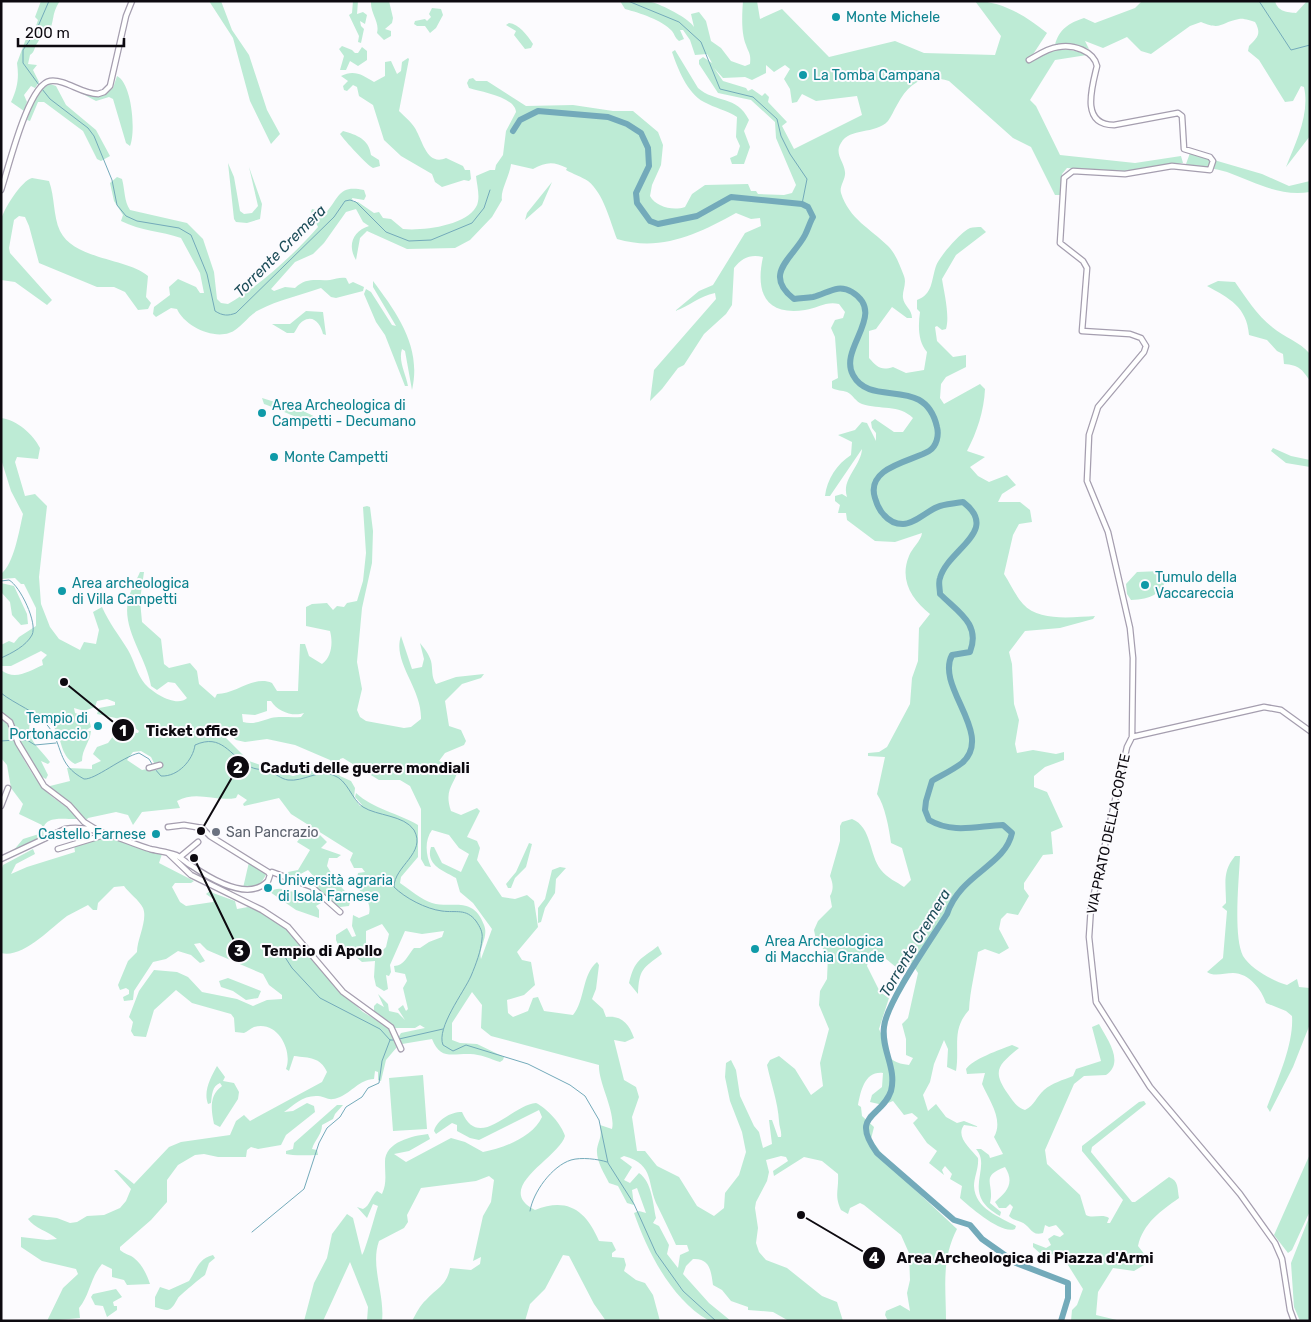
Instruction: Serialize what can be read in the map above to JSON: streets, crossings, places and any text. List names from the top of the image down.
{
  "streets": {
    "street": ["VIA PRATO DELLA CORTE"]
  },
  "water": ["Torrente Cremera"],
  "places": [
    "Monte Michele",
    "La Tomba Campana",
    "Area Archeologica di Campetti - Decumano",
    "Monte Campetti",
    "Tumulo della Vaccareccia",
    "Area archeologica di Villa Campetti",
    "Ticket office",
    "Tempio di Portonaccio",
    "Caduti delle guerre mondiali",
    "San Pancrazio",
    "Castello Farnese",
    "Tempio di Apollo",
    "Università agraria di Isola Farnese",
    "Area Archeologica di Macchia Grande",
    "Area Archeologica di Piazza d'Armi"
  ],
  "scale_bar": "200 m"
}
